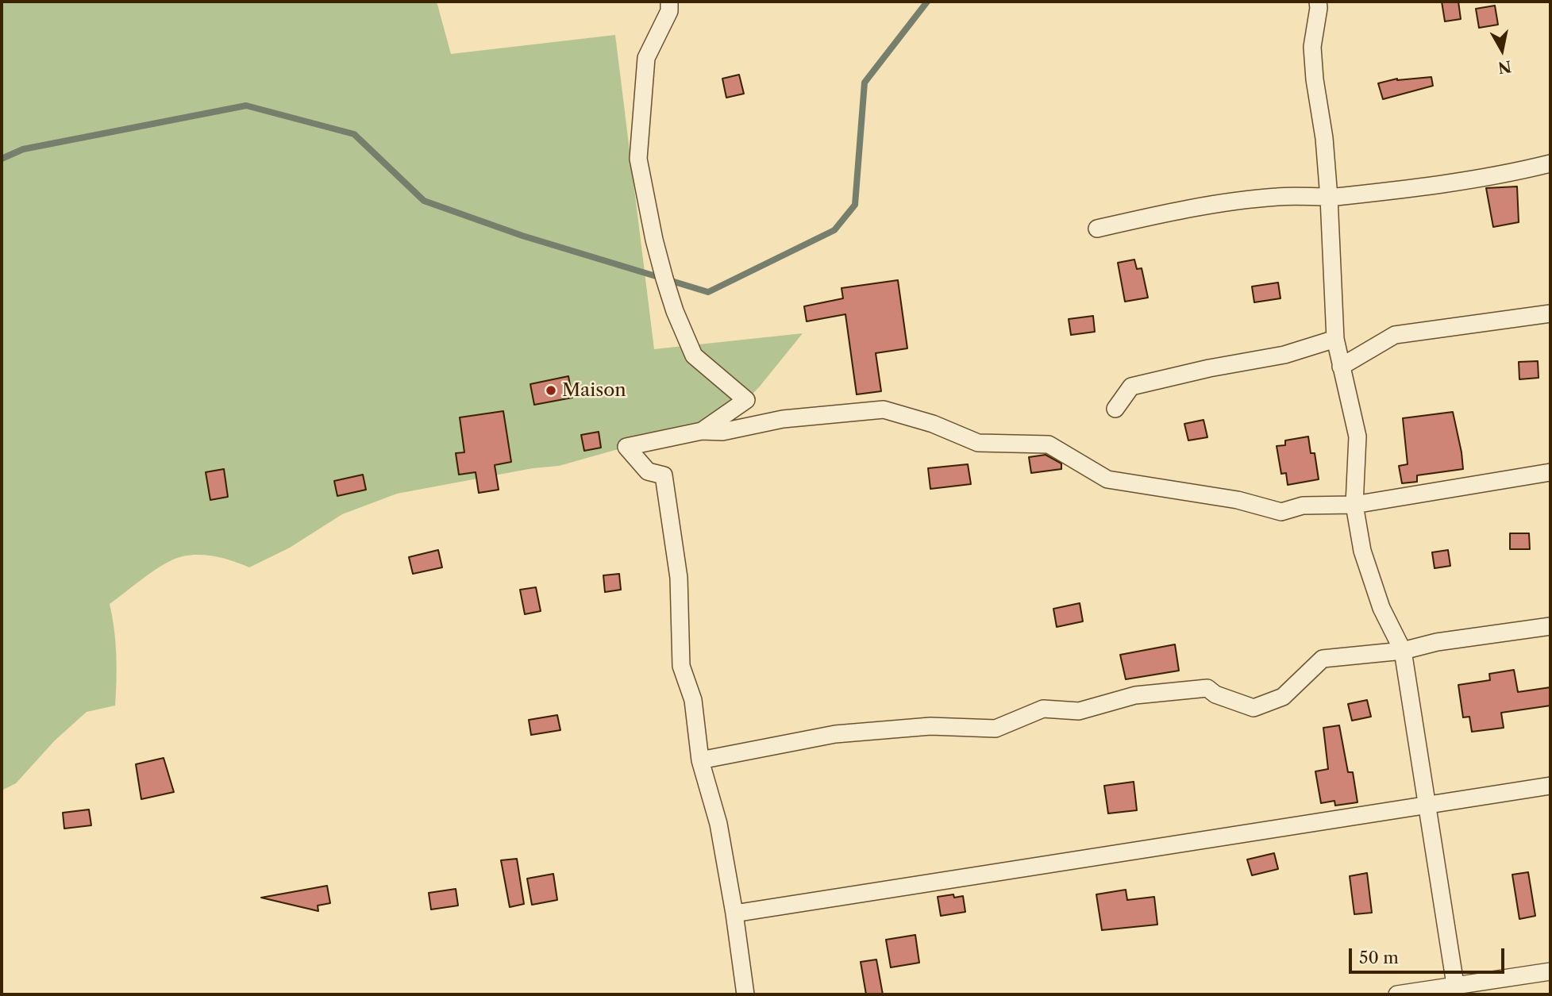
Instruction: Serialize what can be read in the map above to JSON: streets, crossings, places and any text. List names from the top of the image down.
{
  "places": ["Maison"],
  "scale_bar": "50 m",
  "north": "bottom"
}
